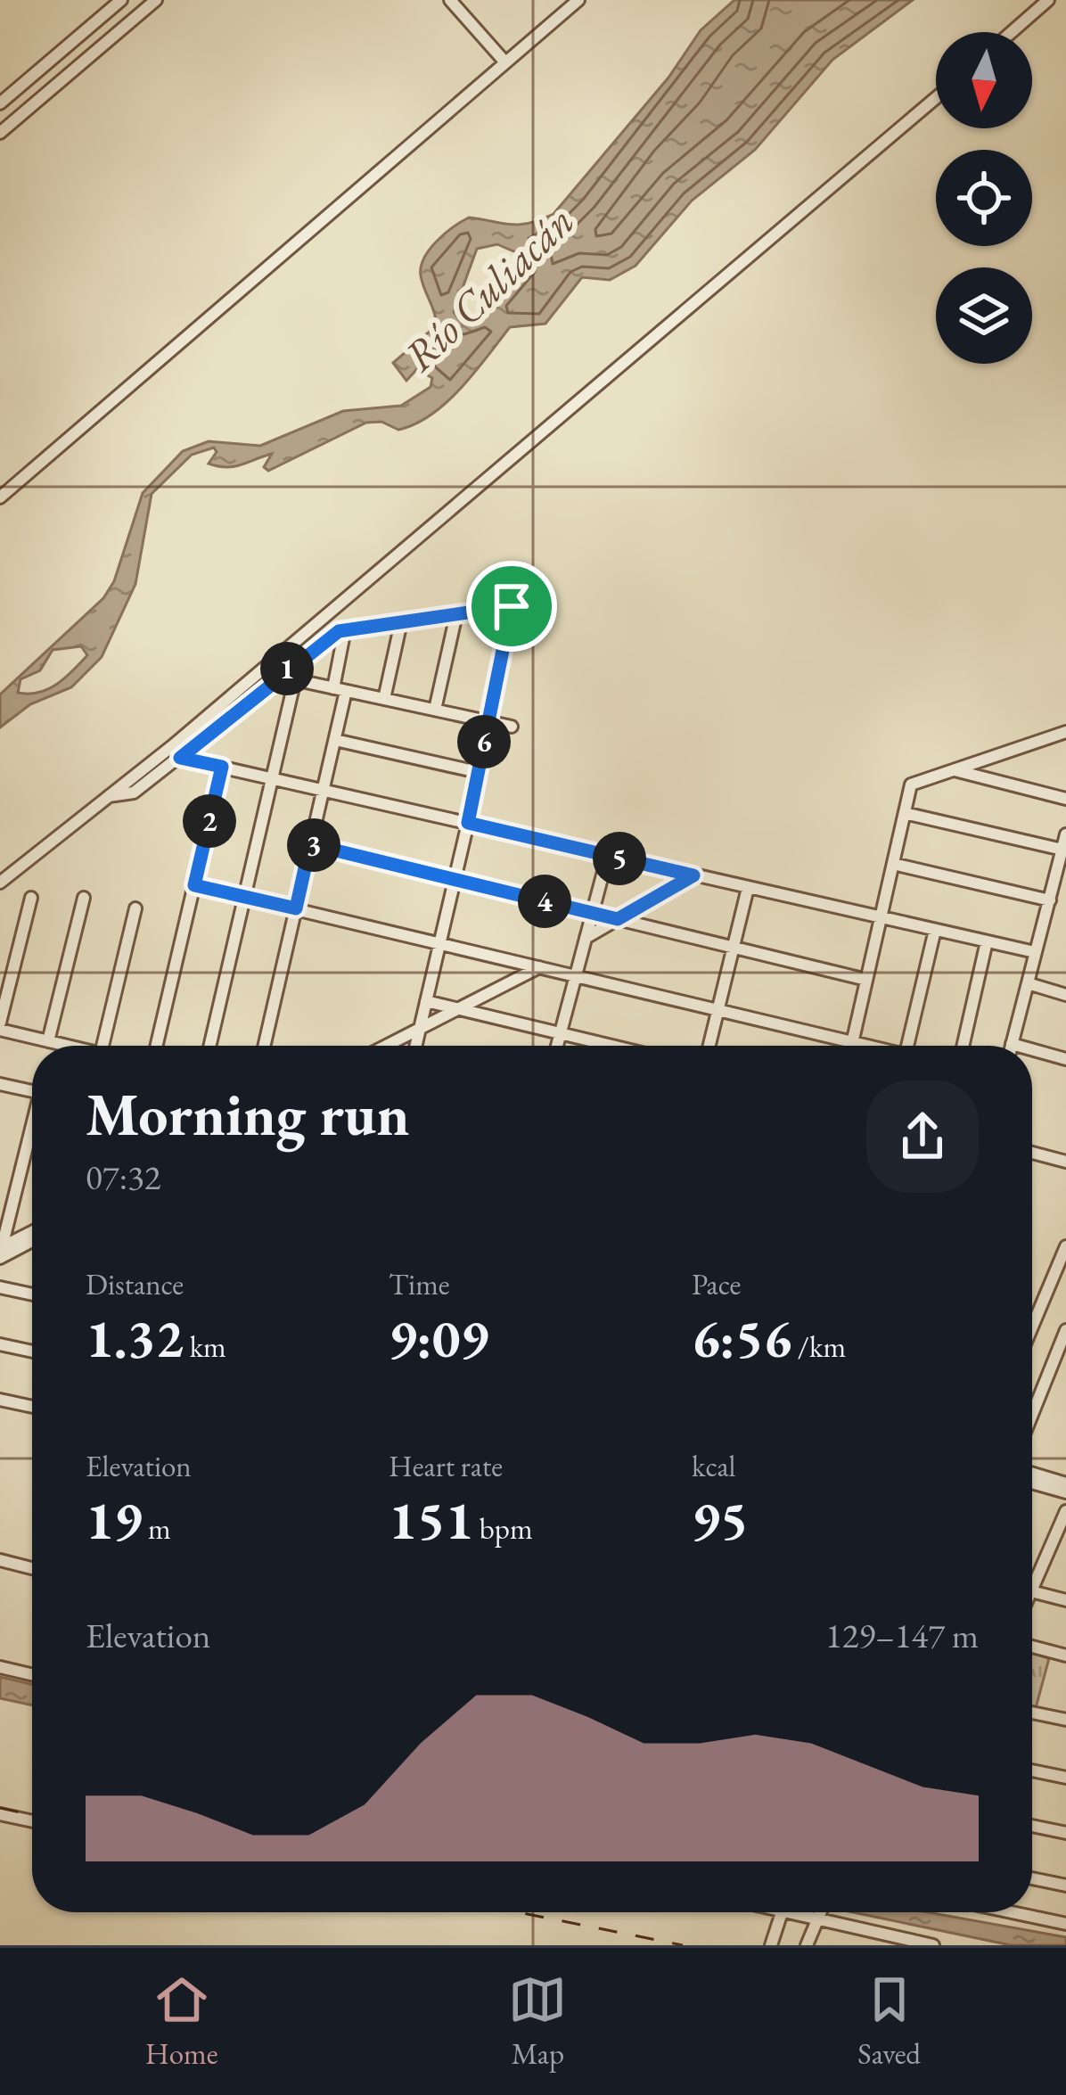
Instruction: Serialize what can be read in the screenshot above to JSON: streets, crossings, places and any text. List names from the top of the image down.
{
  "water": ["Río Culiacán"],
  "north": "bottom",
  "page": {
    "pins": [
      "1",
      "6",
      "2",
      "3",
      "5",
      "4"
    ],
    "heading": ["Morning run", "07:32"],
    "stats": [
      ["Distance", "1.32 km"],
      ["Time", "9:09"],
      ["Pace", "6:56 /km"],
      ["Elevation", "19 m"],
      ["Heart rate", "151 bpm"],
      ["kcal", "95"]
    ],
    "chart": ["Elevation", "129–147 m"],
    "tabs": ["Home", "Map", "Saved"]
  }
}
